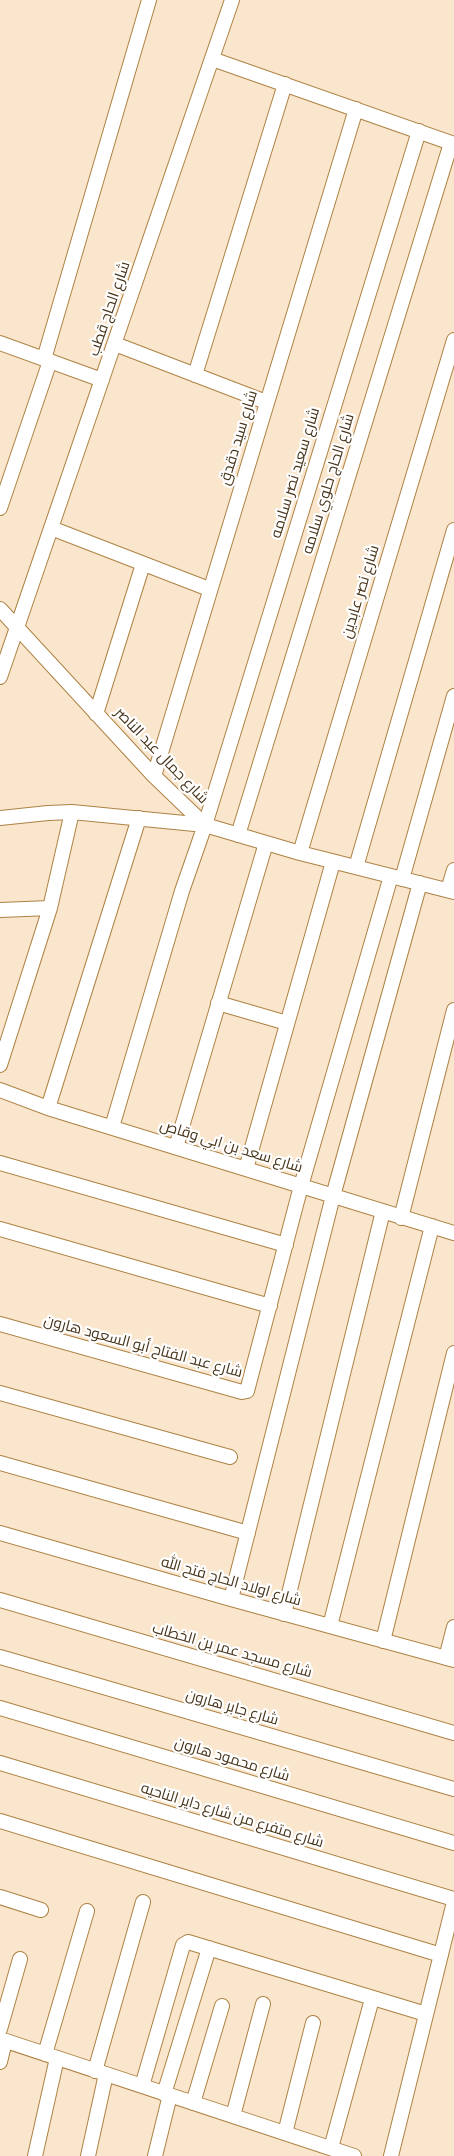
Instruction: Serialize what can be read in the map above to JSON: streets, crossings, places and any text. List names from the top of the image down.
{
  "streets": {
    "street": [
      "شارع الحاج قطب",
      "شارع سيد دقدق",
      "شارع سعيد نصر سلامه",
      "شارع الحاج حلوي سلامه",
      "شارع نصر عابدين",
      "شارع جمال عبد الناصر",
      "شارع سعد بن ابي وقاص",
      "شارع عبد الفتاح أبو السعود هارون",
      "شارع اولاد الحاج فتح الله",
      "شارع مسجد عمر بن الخطاب",
      "شارع جابر هارون",
      "شارع محمود هارون",
      "شارع متفرع من شارع داير الناحيه"
    ]
  },
  "crossings": [
    ["شارع الحاج قطب", "شارع جمال عبد الناصر"],
    ["شارع سيد دقدق", "شارع جمال عبد الناصر"],
    ["شارع سعيد نصر سلامه", "شارع جمال عبد الناصر"],
    ["شارع سعيد نصر سلامه", "شارع سعد بن ابي وقاص"],
    ["شارع الحاج حلوي سلامه", "شارع جمال عبد الناصر"],
    ["شارع نصر عابدين", "شارع جمال عبد الناصر"],
    ["شارع جمال عبد الناصر", "شارع عبد الفتاح أبو السعود هارون"],
    ["شارع سعد بن ابي وقاص", "شارع عبد الفتاح أبو السعود هارون"]
  ]
}
